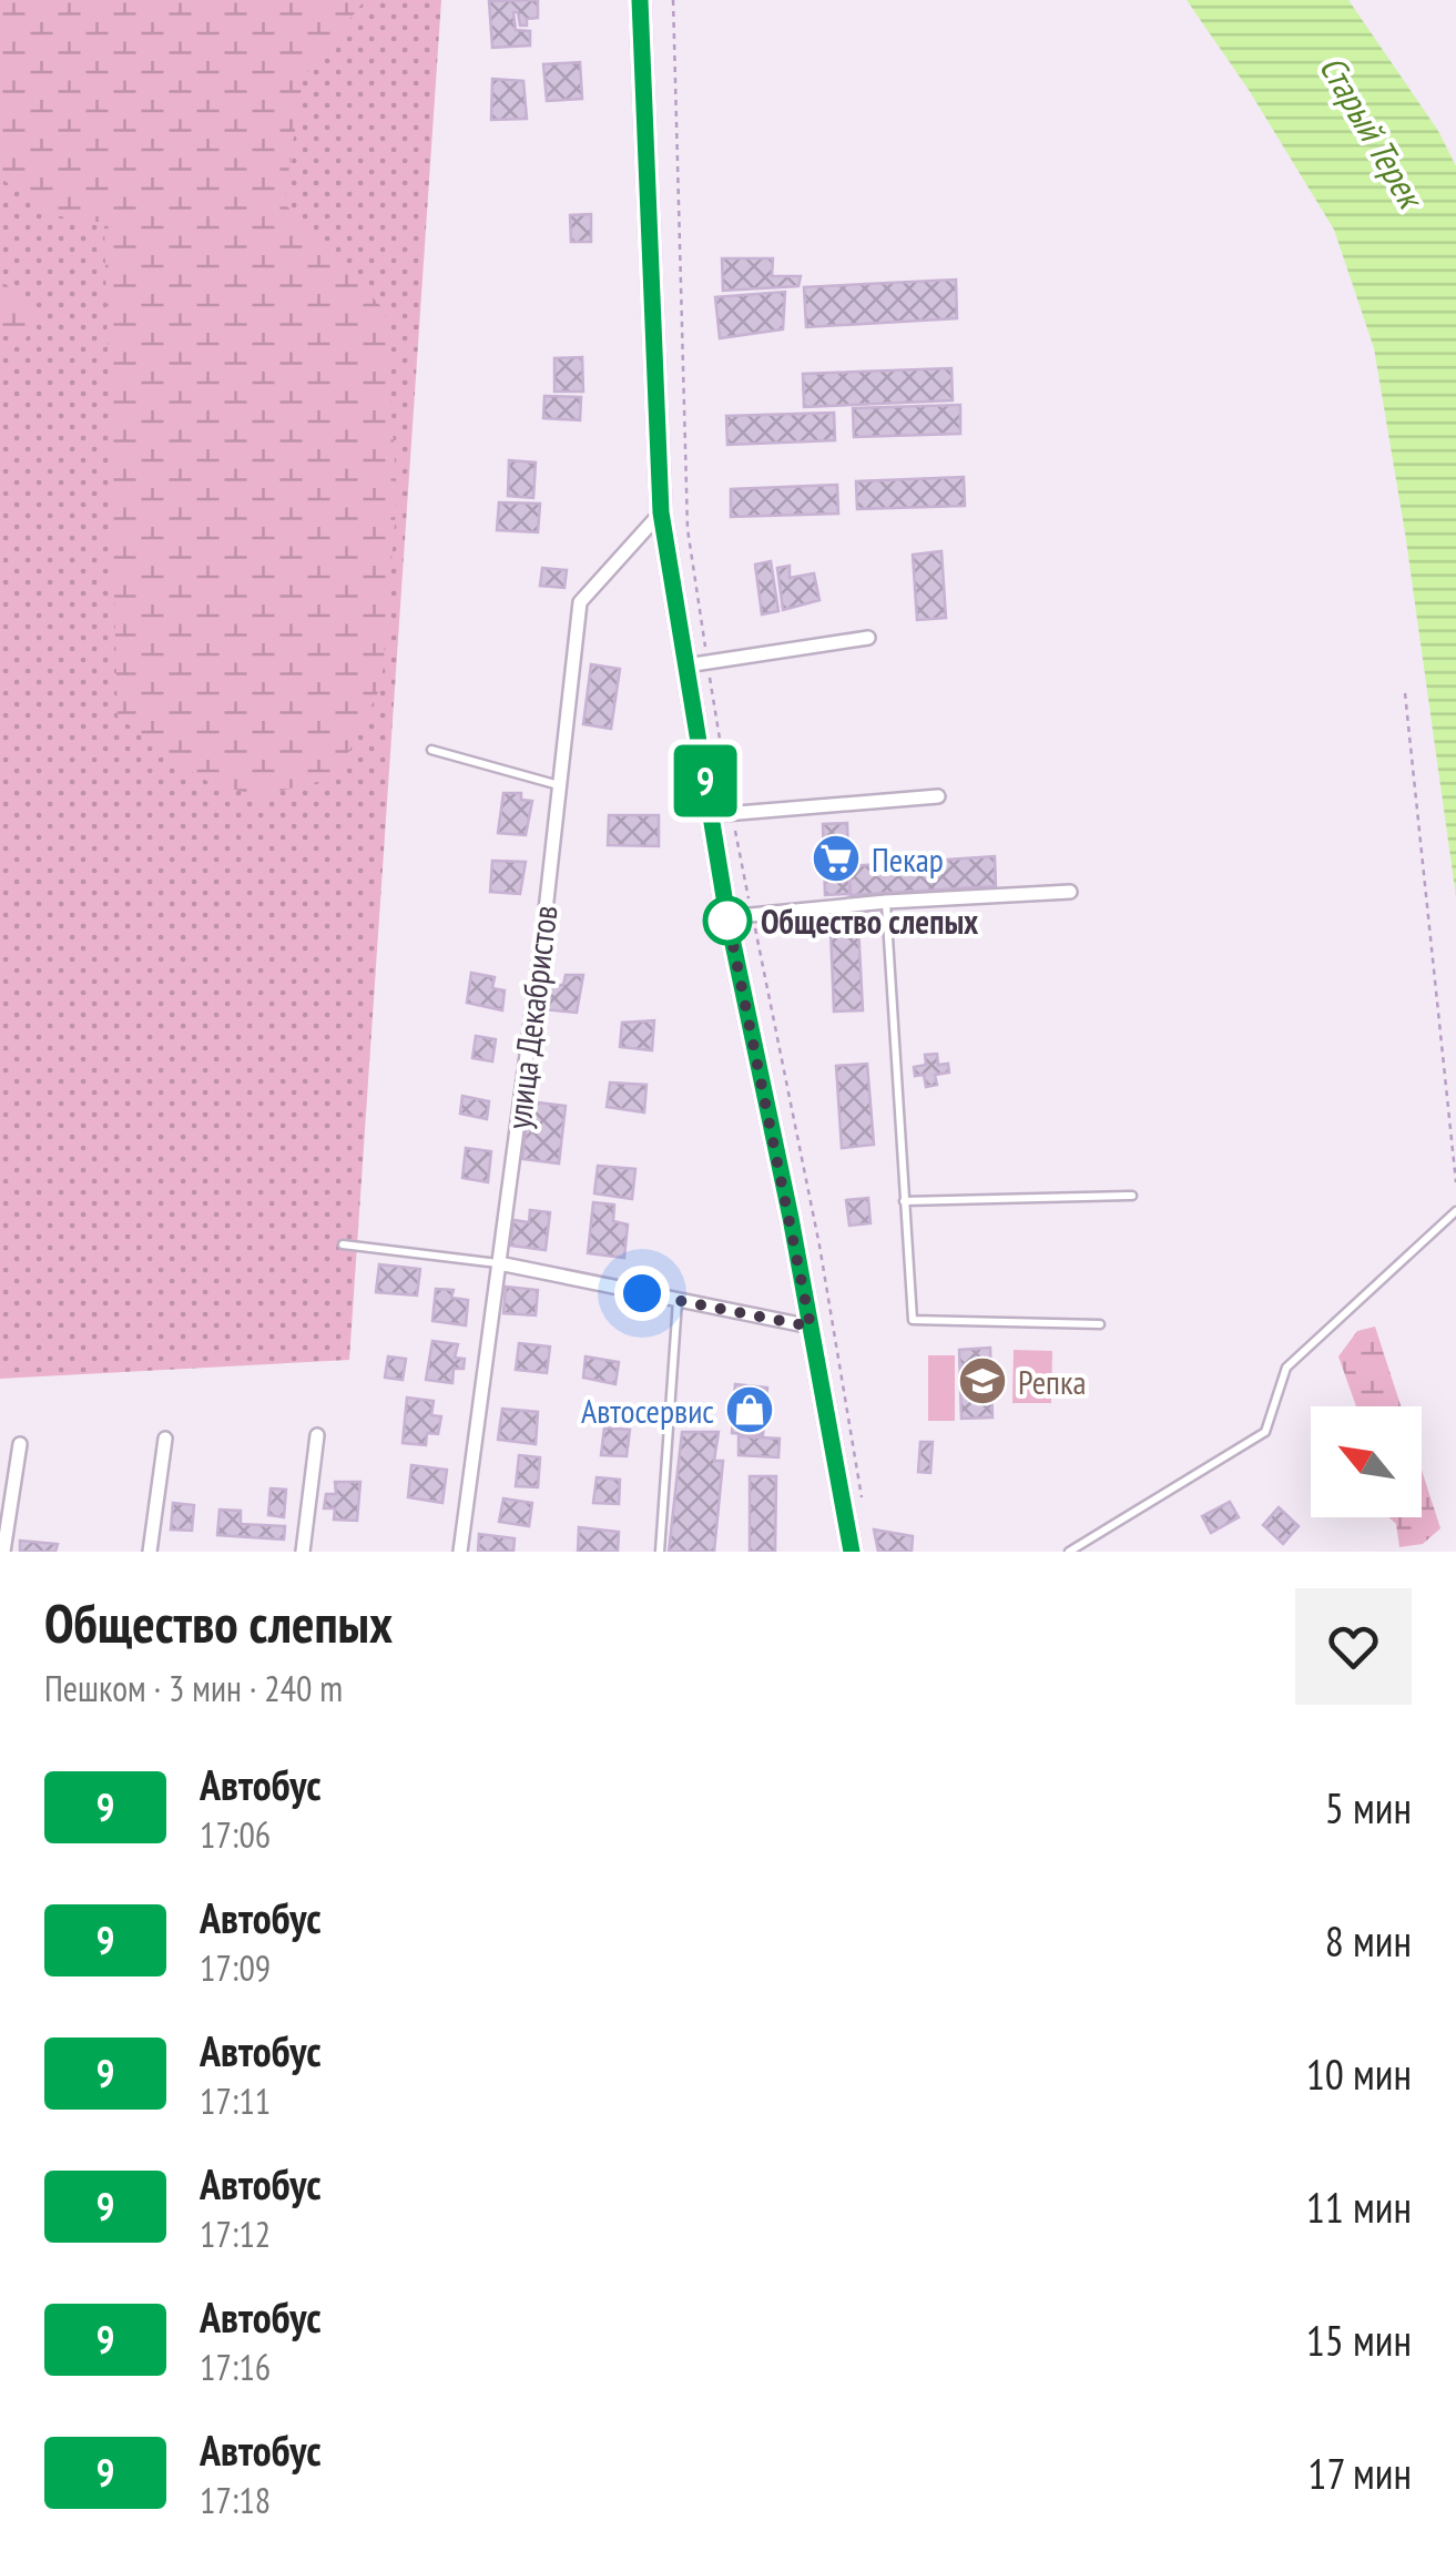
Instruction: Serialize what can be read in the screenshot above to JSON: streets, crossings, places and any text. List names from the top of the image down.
{
  "streets": {
    "street": ["улица Декабристов"]
  },
  "water": ["Старый Терек"],
  "places": {
    "supermarket": ["Пекар"],
    "other": ["Общество слепых"],
    "school or university": ["Репка"],
    "shop": ["Автосервис"]
  },
  "lines": ["bus line 9"],
  "north": "top left",
  "page": {
    "on_map": "9",
    "heading": ["Общество слепых", "Пешком · 3 мин · 240 m"],
    "list": [
      {
        "mark": "9",
        "name": "Автобус",
        "note": "17:06",
        "value": "5 мин"
      },
      {
        "mark": "9",
        "name": "Автобус",
        "note": "17:09",
        "value": "8 мин"
      },
      {
        "mark": "9",
        "name": "Автобус",
        "note": "17:11",
        "value": "10 мин"
      },
      {
        "mark": "9",
        "name": "Автобус",
        "note": "17:12",
        "value": "11 мин"
      },
      {
        "mark": "9",
        "name": "Автобус",
        "note": "17:16",
        "value": "15 мин"
      },
      {
        "mark": "9",
        "name": "Автобус",
        "note": "17:18",
        "value": "17 мин"
      }
    ]
  }
}
